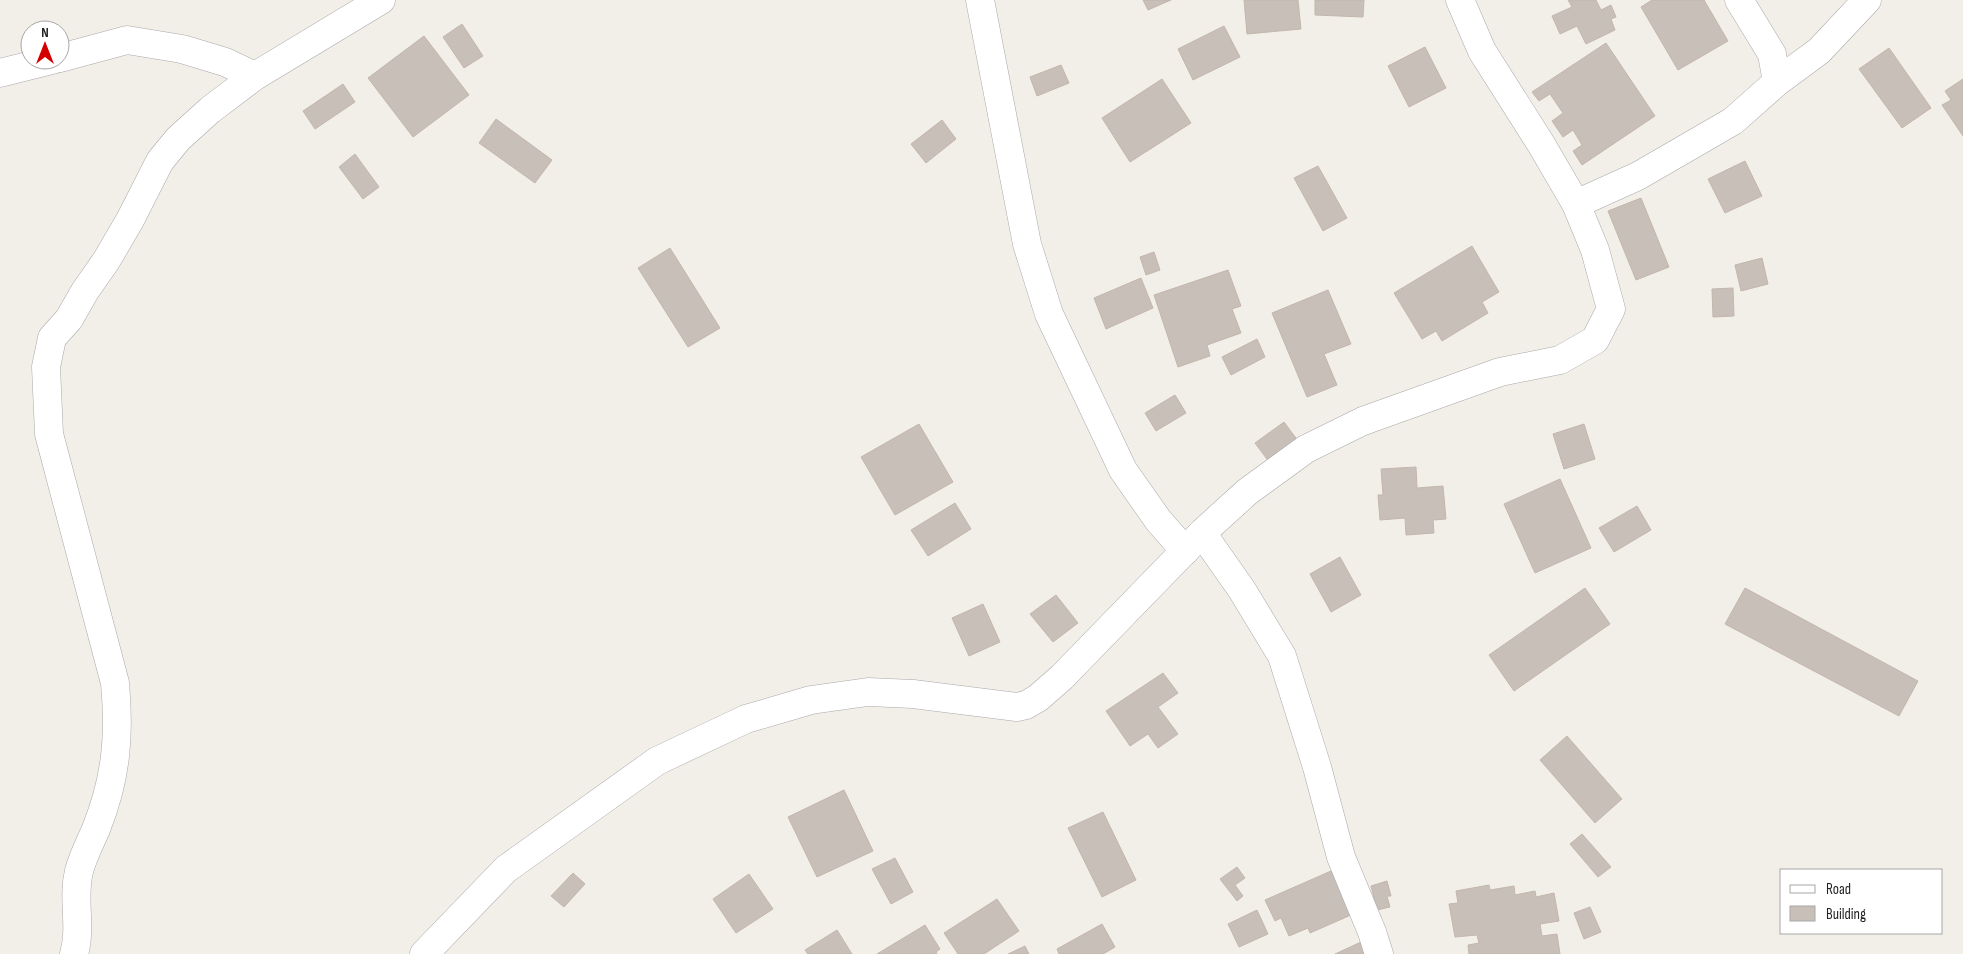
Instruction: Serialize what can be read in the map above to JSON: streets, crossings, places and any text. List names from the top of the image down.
{
  "legend": ["Road", "Building"],
  "north": "top"
}
